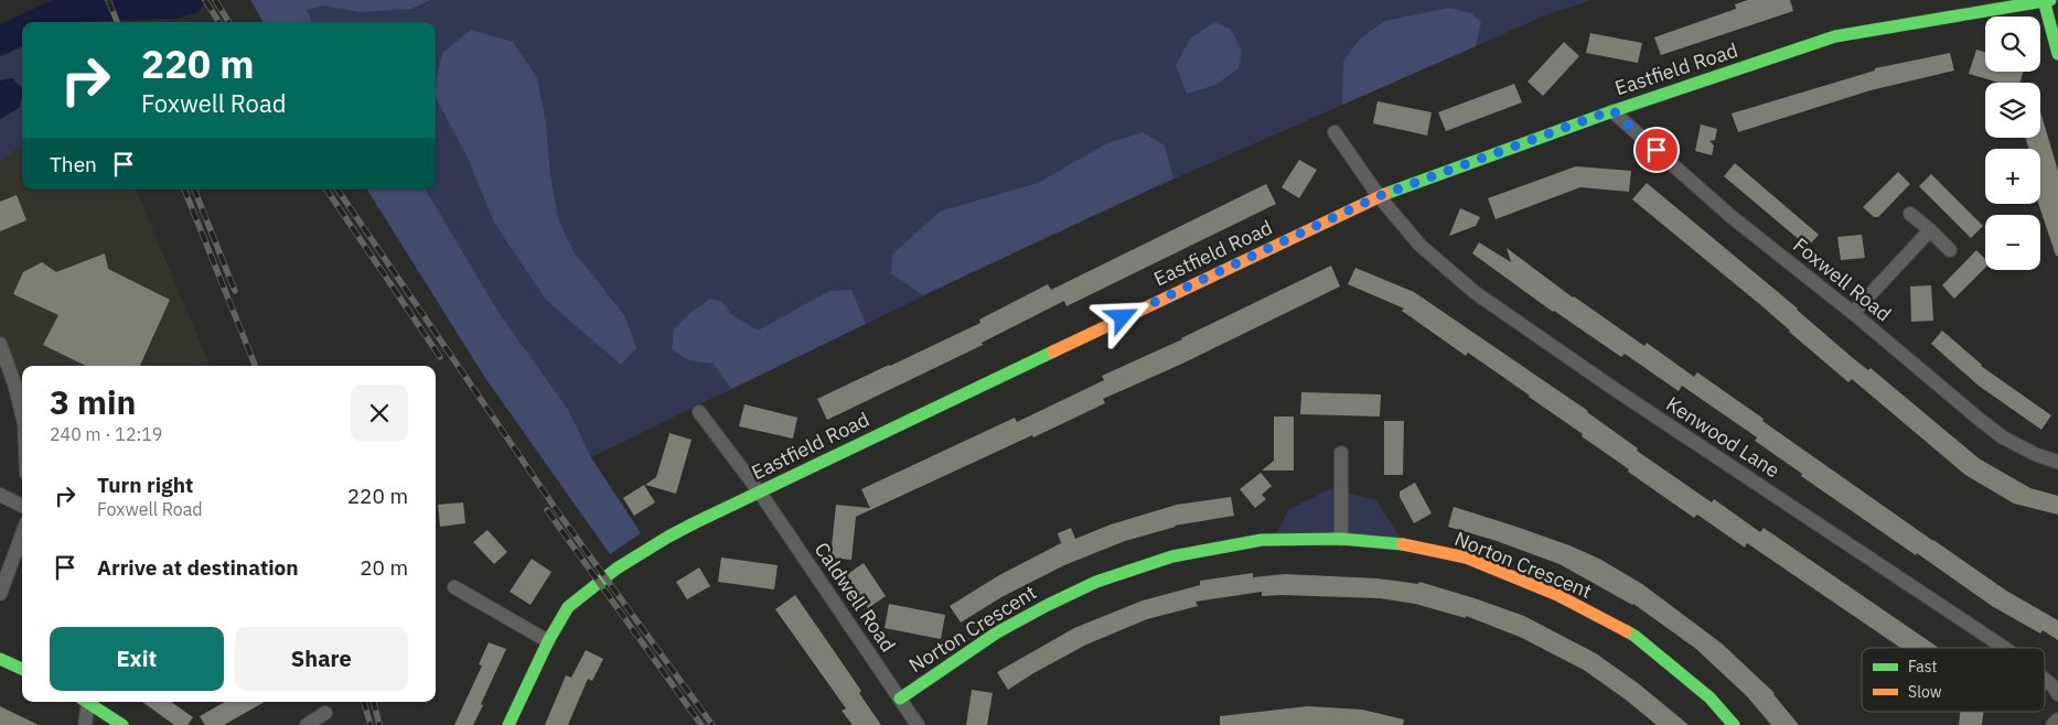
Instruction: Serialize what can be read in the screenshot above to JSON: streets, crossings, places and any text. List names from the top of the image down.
{
  "streets": {
    "street": [
      "Eastfield Road",
      "Foxwell Road",
      "Kenwood Lane",
      "Norton Crescent",
      "Caldwell Road"
    ]
  },
  "crossings": [
    ["Eastfield Road", "Foxwell Road"],
    ["Eastfield Road", "Kenwood Lane"],
    ["Eastfield Road", "Caldwell Road"],
    ["Norton Crescent", "Caldwell Road"]
  ],
  "legend": ["Fast", "Slow"],
  "page": {
    "map_buttons": ["+", "−"],
    "turn": ["220 m", "Foxwell Road"],
    "then": "Then",
    "heading": ["3 min", "240 m · 12:19"],
    "list": [
      {
        "name": "Turn right",
        "note": "Foxwell Road",
        "value": "220 m"
      },
      {
        "name": "Arrive at destination",
        "value": "20 m"
      }
    ],
    "buttons": ["Exit", "Share"]
  }
}
